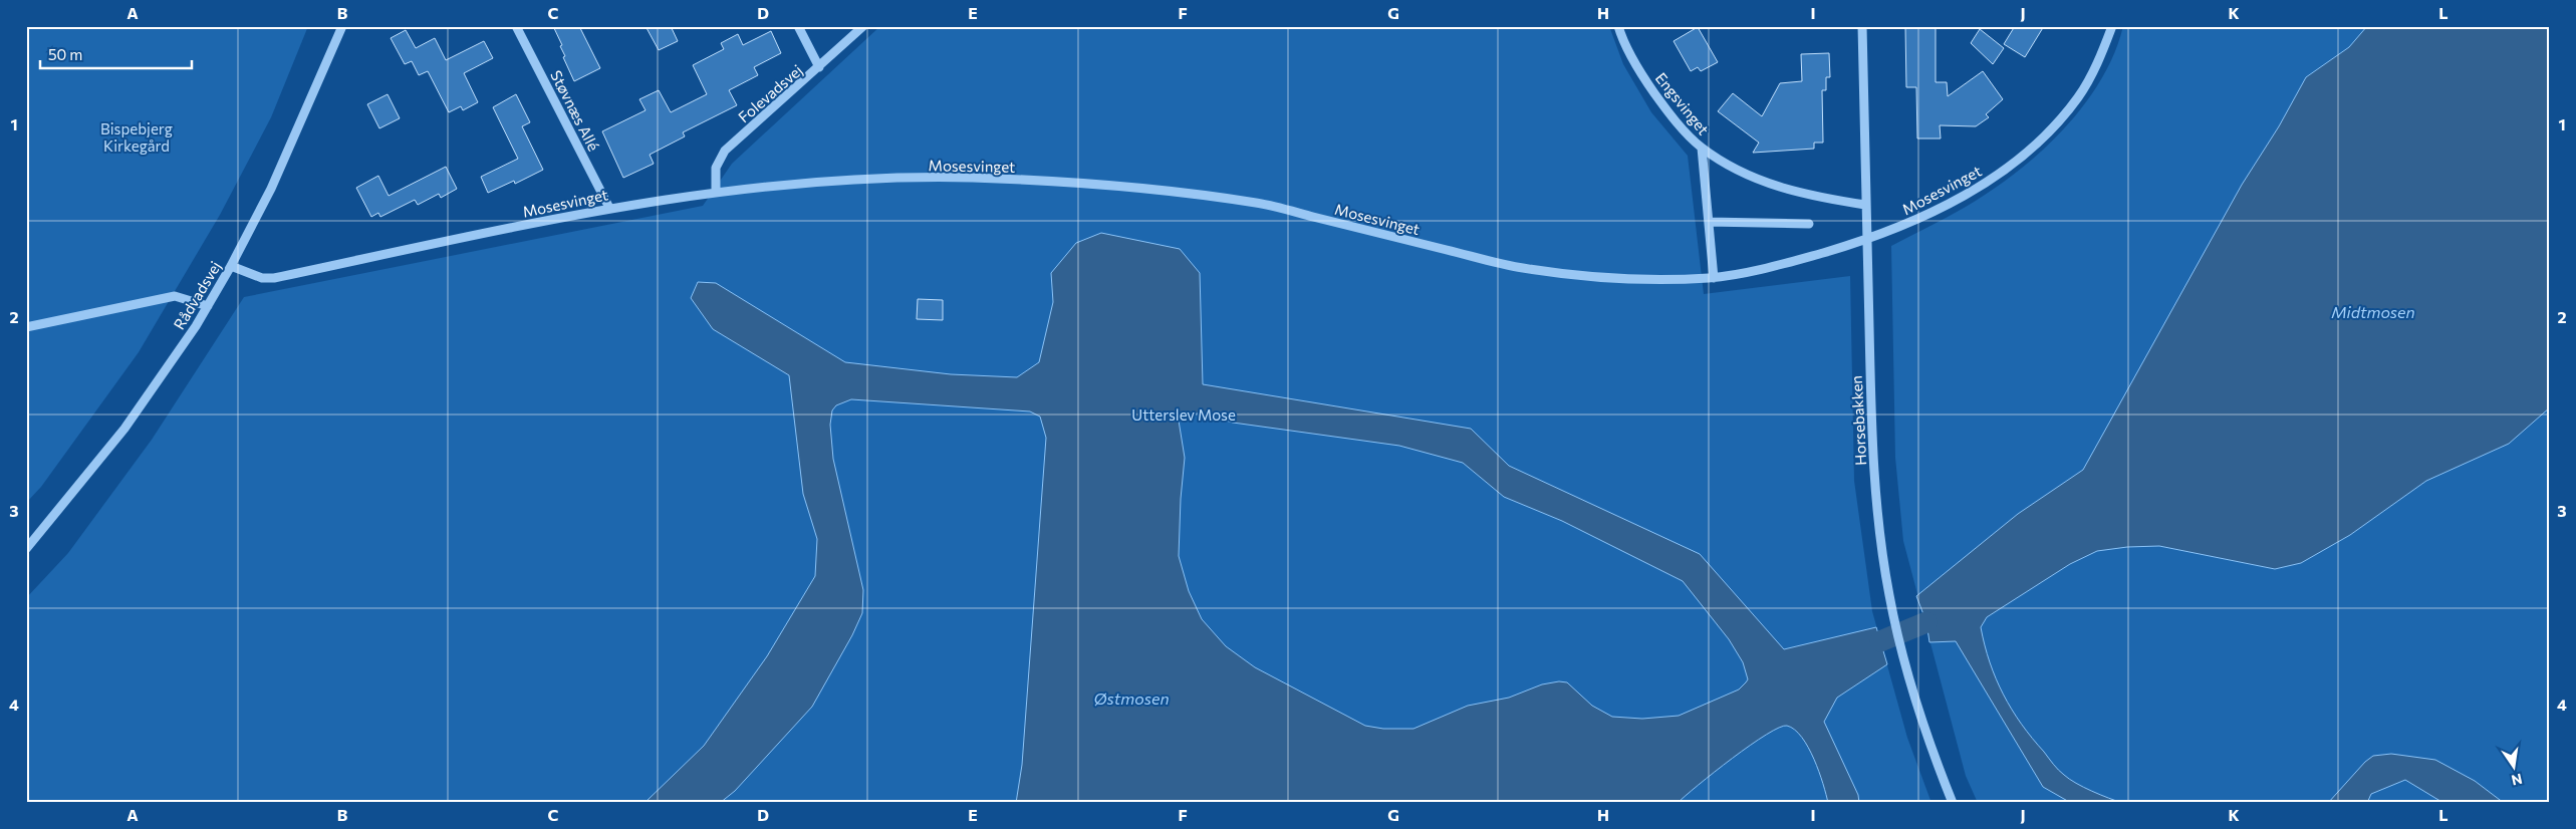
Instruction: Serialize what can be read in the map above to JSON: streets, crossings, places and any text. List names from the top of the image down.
{
  "streets": {
    "street": [
      "Folevadsvej",
      "Engsvinget",
      "Støvnæs Allé",
      "Mosesvinget",
      "Rådvadsvej",
      "Horsebakken"
    ]
  },
  "crossings": [
    ["Folevadsvej", "Mosesvinget"],
    ["Engsvinget", "Horsebakken"],
    ["Støvnæs Allé", "Mosesvinget"],
    ["Mosesvinget", "Rådvadsvej"],
    ["Mosesvinget", "Horsebakken"]
  ],
  "water": ["Midtmosen", "Østmosen"],
  "parks": ["Bispebjerg Kirkegård", "Utterslev Mose"],
  "scale_bar": "50 m",
  "north": "bottom",
  "grid": {
    "columns": [
      "A",
      "B",
      "C",
      "D",
      "E",
      "F",
      "G",
      "H",
      "I",
      "J",
      "K",
      "L"
    ],
    "rows": [
      "1",
      "2",
      "3",
      "4"
    ]
  }
}
